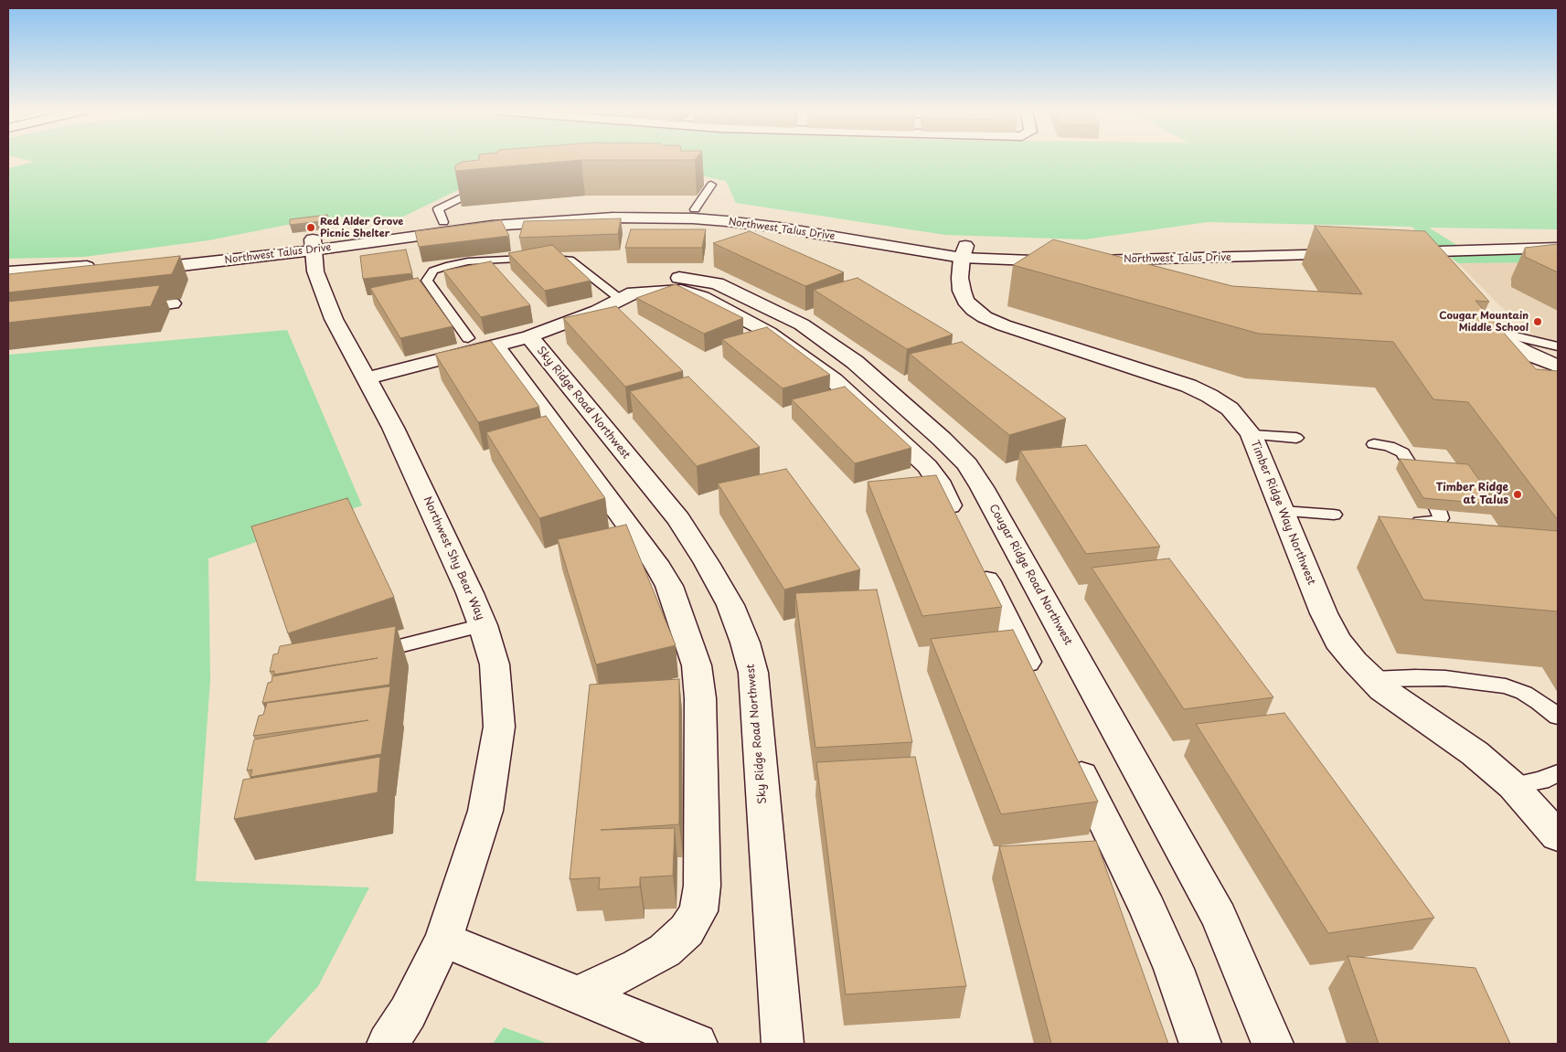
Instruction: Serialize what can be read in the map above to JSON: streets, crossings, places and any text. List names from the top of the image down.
{
  "streets": {
    "street": [
      "Northwest Talus Drive",
      "Sky Ridge Road Northwest",
      "Timber Ridge Way Northwest",
      "Northwest Shy Bear Way",
      "Cougar Ridge Road Northwest"
    ]
  },
  "crossings": [
    ["Northwest Talus Drive", "Timber Ridge Way Northwest"],
    ["Northwest Talus Drive", "Northwest Shy Bear Way"],
    ["Sky Ridge Road Northwest", "Northwest Shy Bear Way"],
    ["Sky Ridge Road Northwest", "Cougar Ridge Road Northwest"]
  ],
  "places": ["Red Alder Grove Picnic Shelter", "Cougar Mountain Middle School", "Timber Ridge at Talus"]
}
